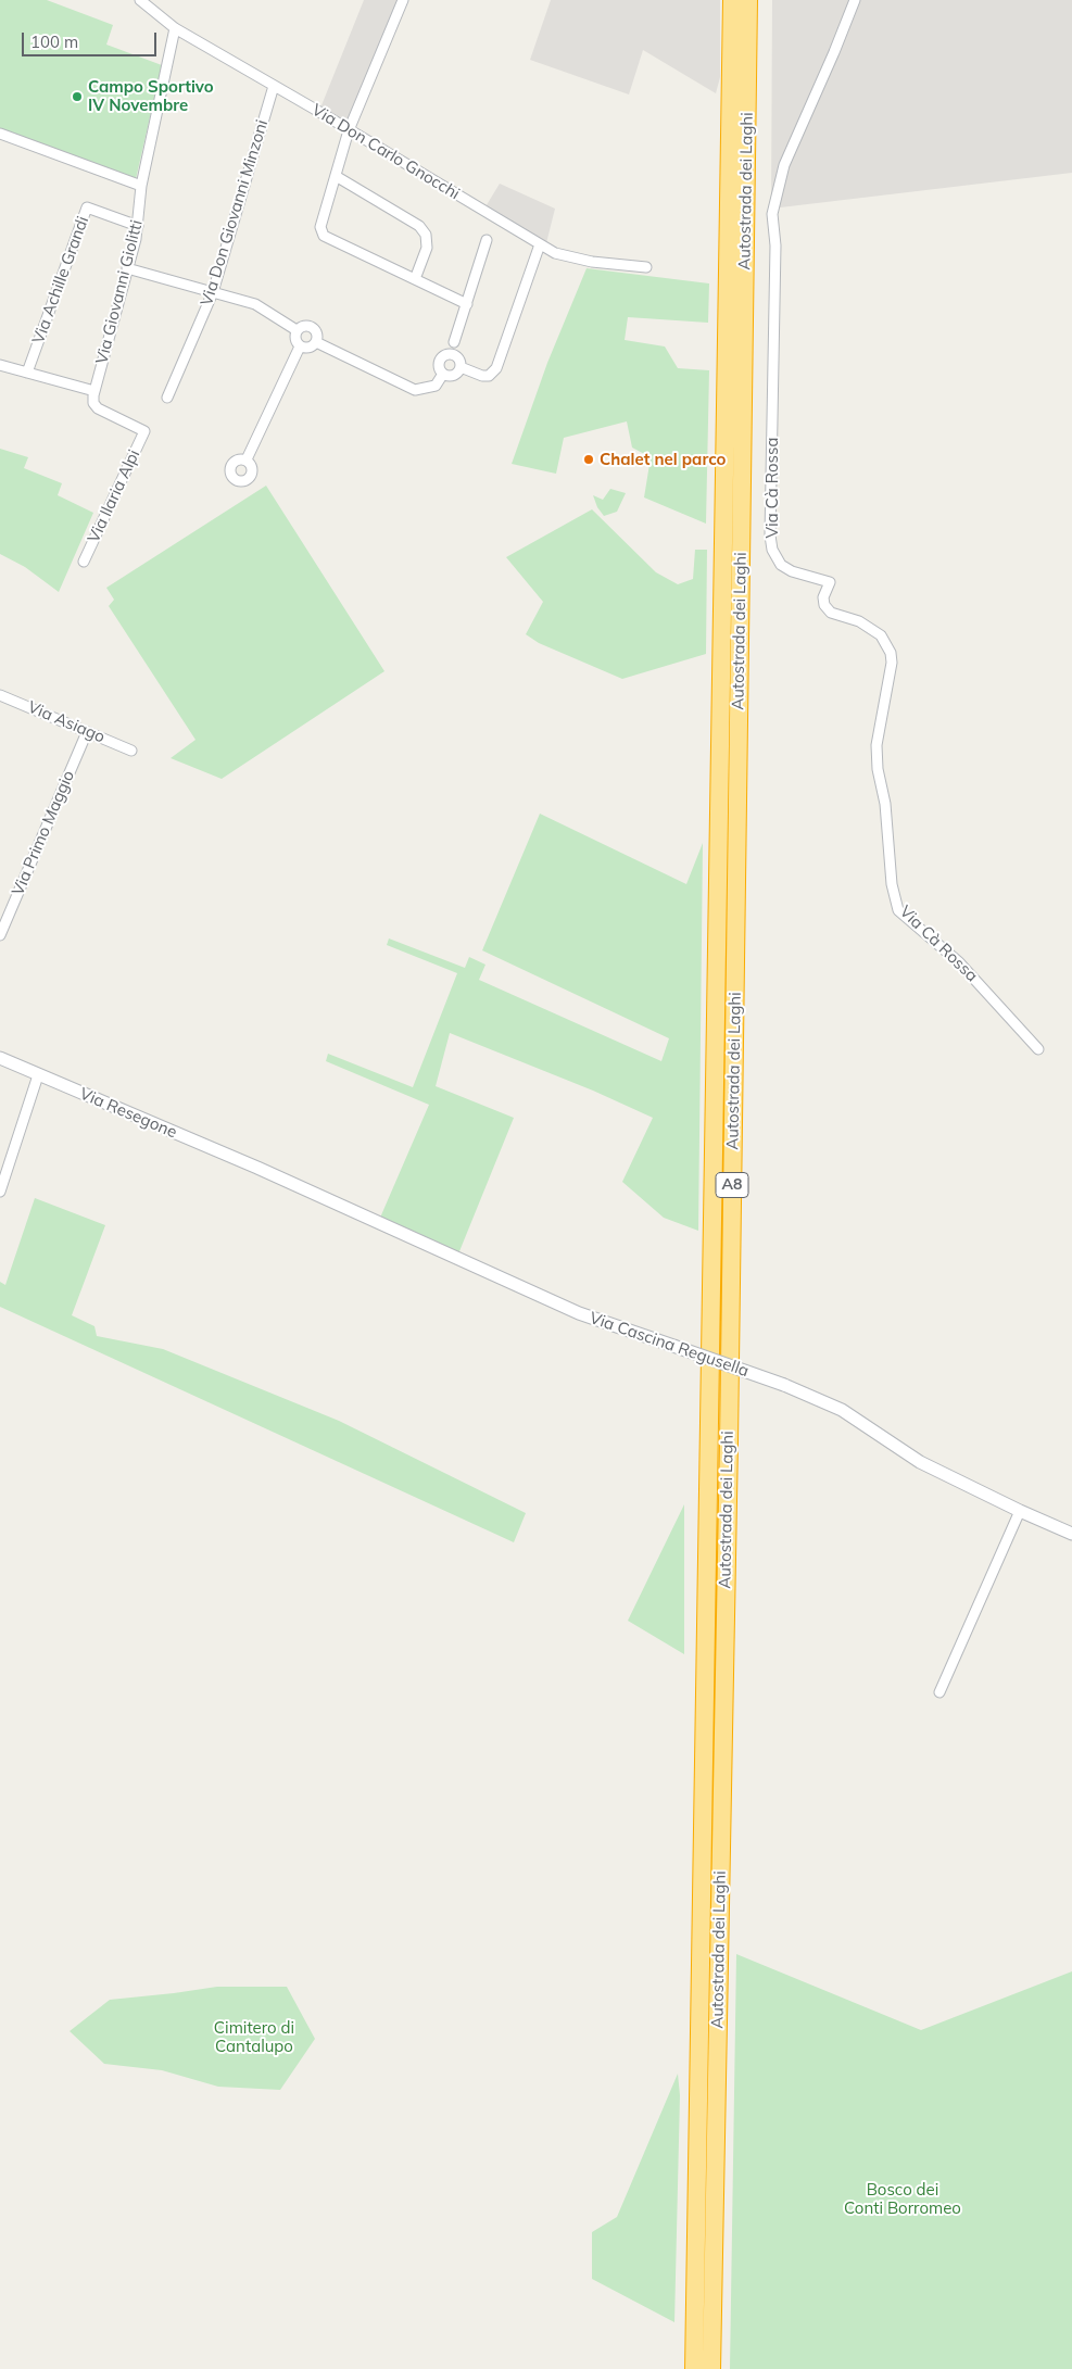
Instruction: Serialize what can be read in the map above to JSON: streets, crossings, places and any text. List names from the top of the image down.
{
  "streets": {
    "highway": ["Autostrada dei Laghi", "A8"],
    "street": [
      "Via Don Carlo Gnocchi",
      "Via Don Giovanni Minzoni",
      "Via Achille Grandi",
      "Via Giovanni Giolitti",
      "Via Cà Rossa",
      "Via Ilaria Alpi",
      "Via Asiago",
      "Via Primo Maggio",
      "Via Resegone",
      "Via Cascina Regusella"
    ]
  },
  "crossings": [
    ["Via Don Carlo Gnocchi", "Via Don Giovanni Minzoni"],
    ["Via Don Carlo Gnocchi", "Via Giovanni Giolitti"],
    ["Via Achille Grandi", "Via Giovanni Giolitti"],
    ["Via Giovanni Giolitti", "Via Ilaria Alpi"],
    ["Via Asiago", "Via Primo Maggio"],
    ["Via Resegone", "Via Cascina Regusella"]
  ],
  "parks": ["Cimitero di Cantalupo", "Bosco dei Conti Borromeo"],
  "places": ["Campo Sportivo IV Novembre", "Chalet nel parco"],
  "scale_bar": "100 m"
}
